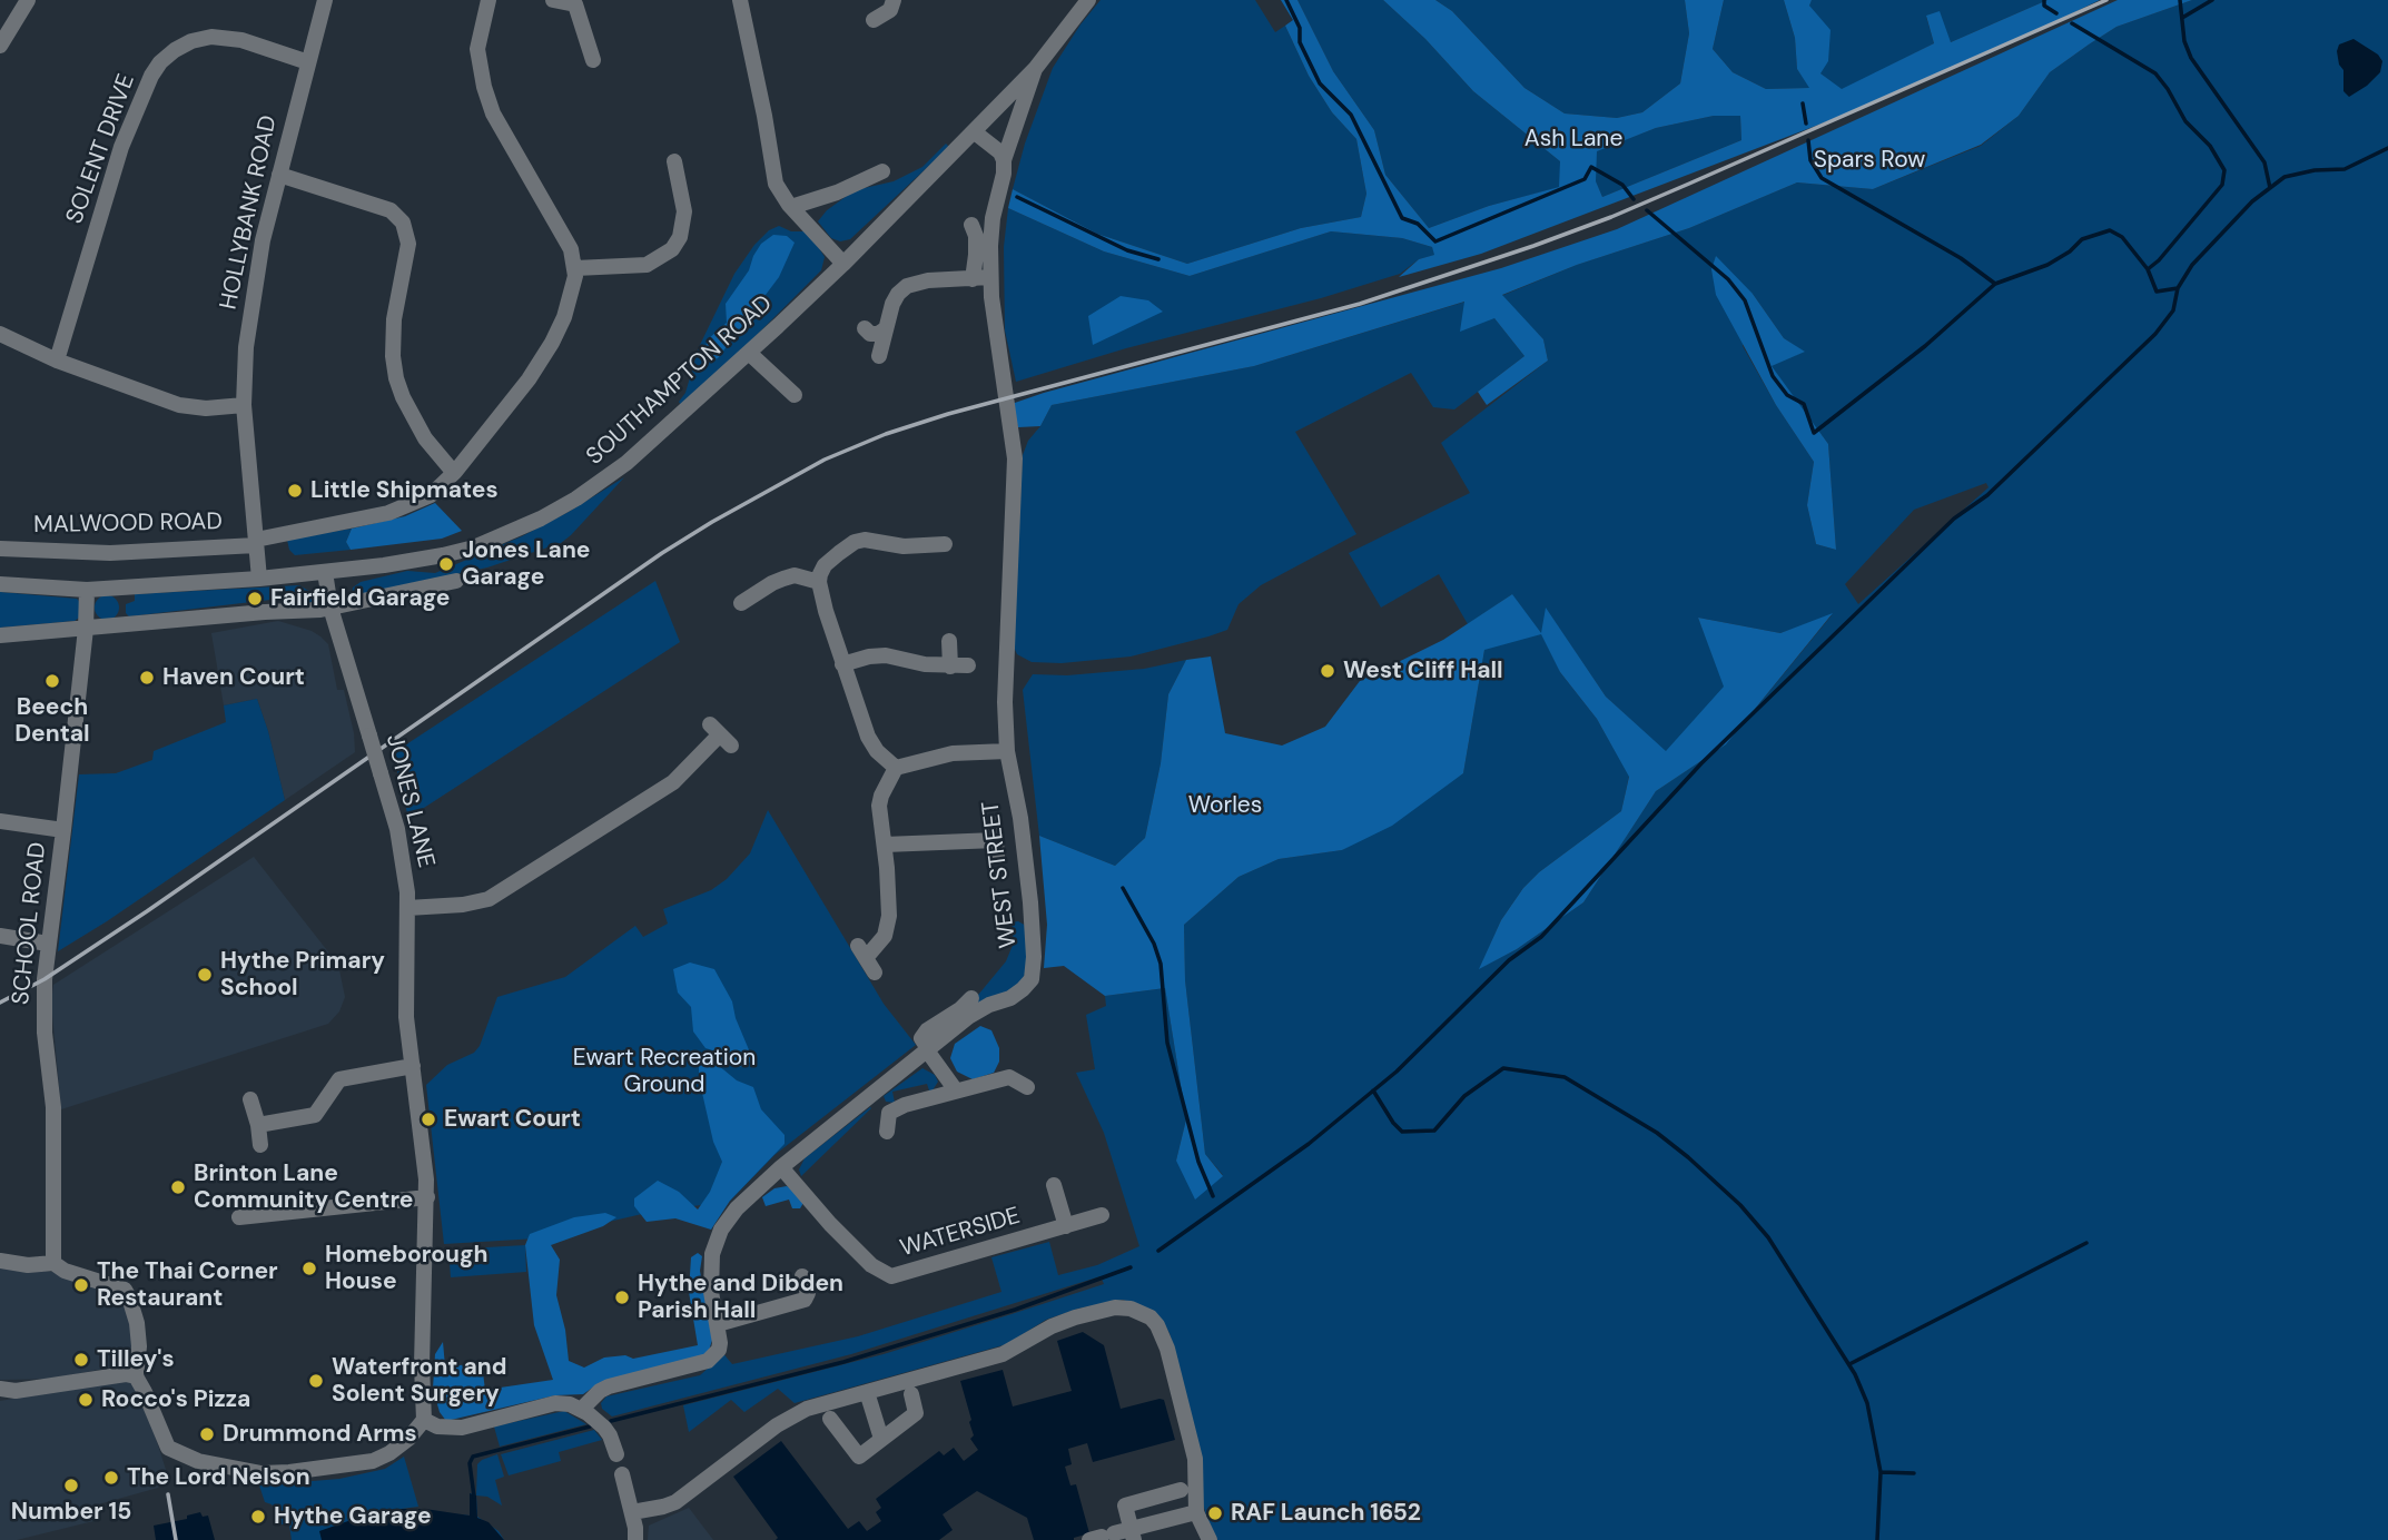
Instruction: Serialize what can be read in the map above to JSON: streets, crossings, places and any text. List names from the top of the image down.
{
  "streets": {
    "street": [
      "SOLENT DRIVE",
      "HOLLYBANK ROAD",
      "SOUTHAMPTON ROAD",
      "MALWOOD ROAD",
      "JONES LANE",
      "WEST STREET",
      "SCHOOL ROAD",
      "WATERSIDE"
    ]
  },
  "crossings": [
    ["SOLENT DRIVE", "HOLLYBANK ROAD"],
    ["HOLLYBANK ROAD", "SOUTHAMPTON ROAD"],
    ["HOLLYBANK ROAD", "MALWOOD ROAD"],
    ["SOUTHAMPTON ROAD", "JONES LANE"],
    ["SOUTHAMPTON ROAD", "WEST STREET"],
    ["SOUTHAMPTON ROAD", "SCHOOL ROAD"],
    ["WEST STREET", "WATERSIDE"]
  ],
  "parks": [
    "Ash Lane",
    "Spars Row",
    "Worles",
    "Ewart Recreation Ground"
  ],
  "places": [
    "Little Shipmates",
    "Jones Lane Garage",
    "Fairfield Garage",
    "West Cliff Hall",
    "Haven Court",
    "Beech Dental",
    "Hythe Primary School",
    "Ewart Court",
    "Brinton Lane Community Centre",
    "Homeborough House",
    "The Thai Corner Restaurant",
    "Hythe and Dibden Parish Hall",
    "Tilley's",
    "Waterfront and Solent Surgery",
    "Rocco's Pizza",
    "Drummond Arms",
    "The Lord Nelson",
    "Number 15",
    "RAF Launch 1652",
    "Hythe Garage"
  ]
}
